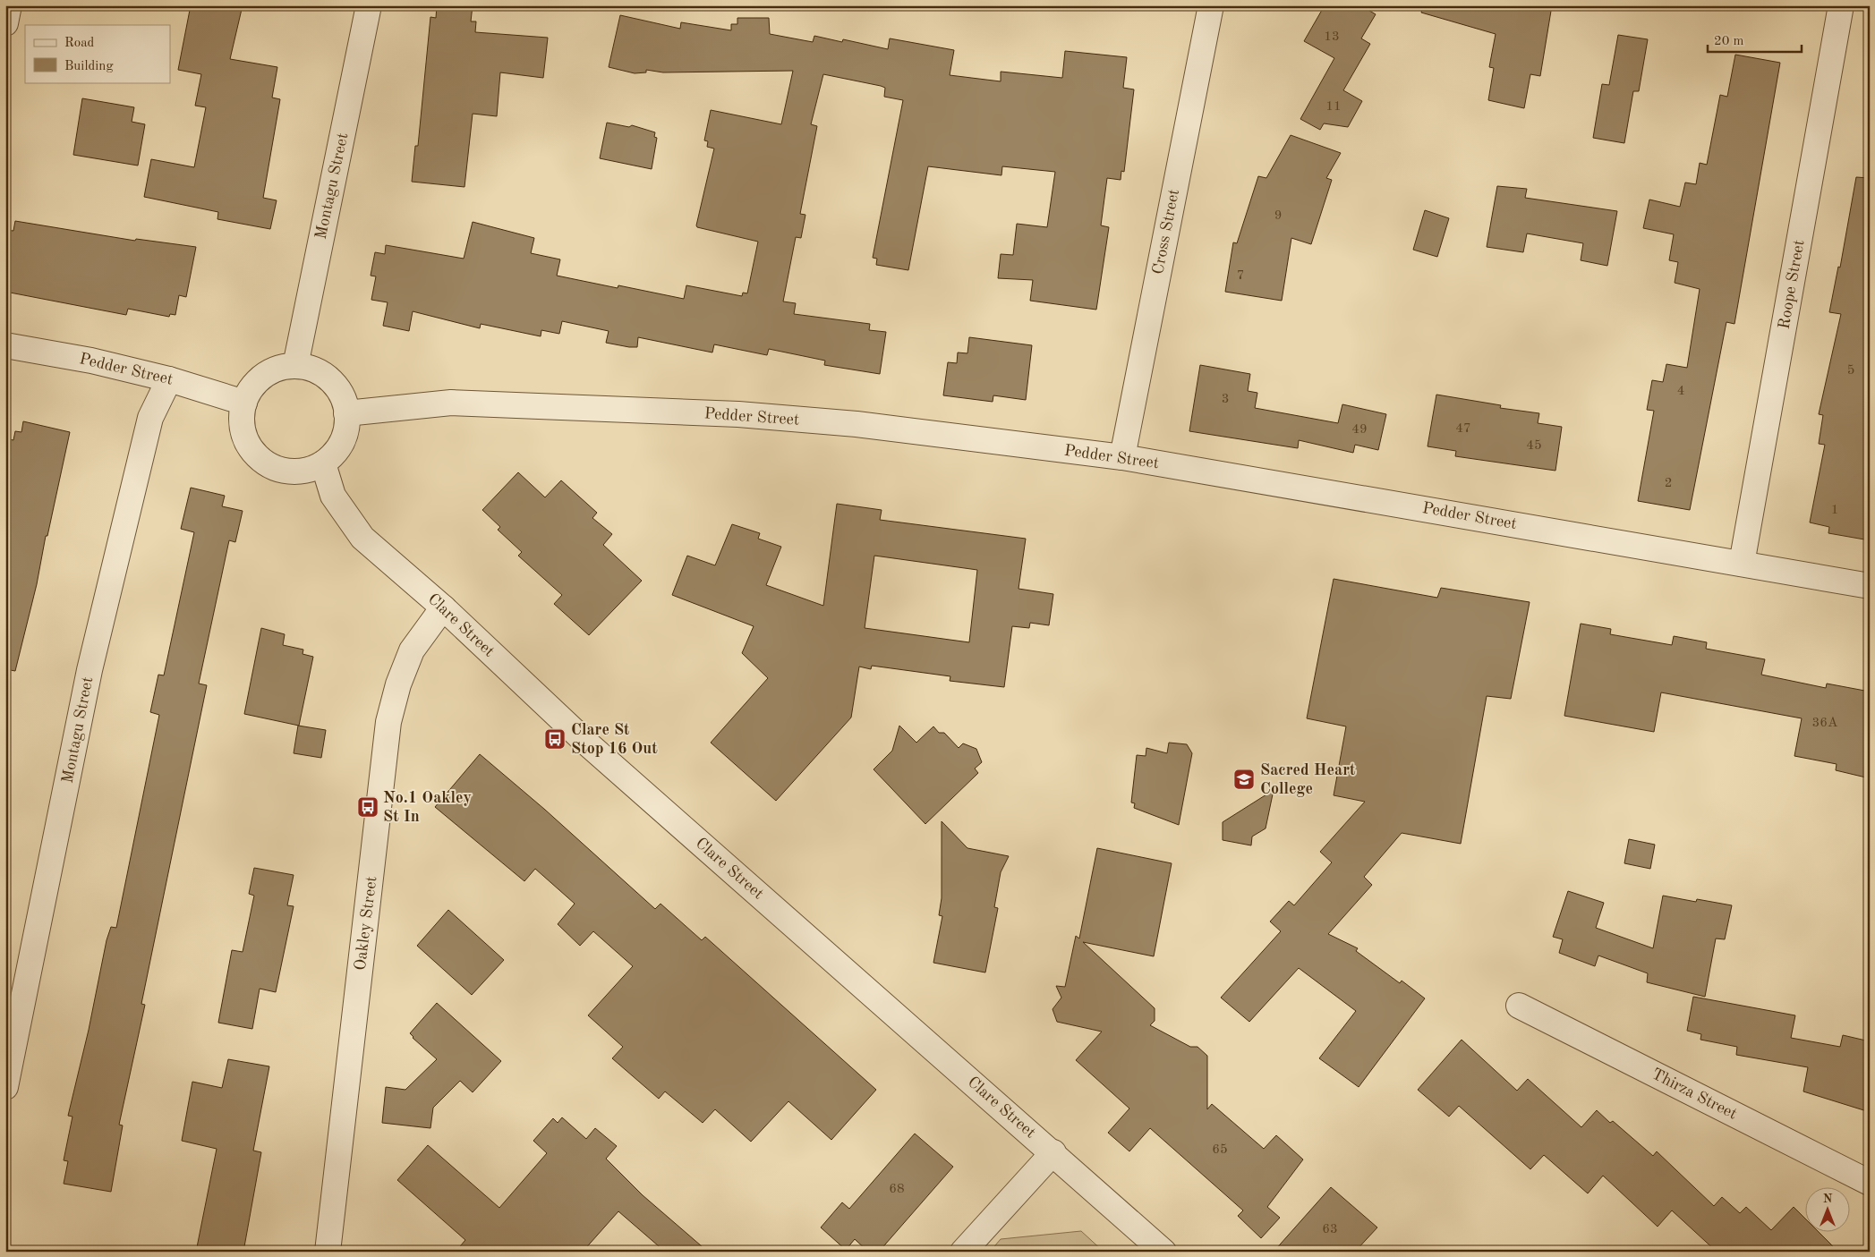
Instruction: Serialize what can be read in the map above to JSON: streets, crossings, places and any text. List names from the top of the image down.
{
  "streets": {
    "street": [
      "Montagu Street",
      "Cross Street",
      "Roope Street",
      "Pedder Street",
      "Clare Street",
      "Oakley Street",
      "Thirza Street"
    ]
  },
  "crossings": [
    ["Montagu Street", "Pedder Street"],
    ["Montagu Street", "Clare Street"],
    ["Cross Street", "Pedder Street"],
    ["Roope Street", "Pedder Street"],
    ["Pedder Street", "Clare Street"],
    ["Clare Street", "Oakley Street"]
  ],
  "places": {
    "bus stop": ["Clare St Stop 16 Out", "No.1 Oakley St In"],
    "school or university": ["Sacred Heart College"]
  },
  "house_numbers": [
    "13",
    "11",
    "9",
    "7",
    "5",
    "4",
    "3",
    "47",
    "49",
    "45",
    "2",
    "1",
    "36A",
    "65",
    "68",
    "63"
  ],
  "legend": ["Road", "Building"],
  "scale_bar": "20 m",
  "north": "top"
}
